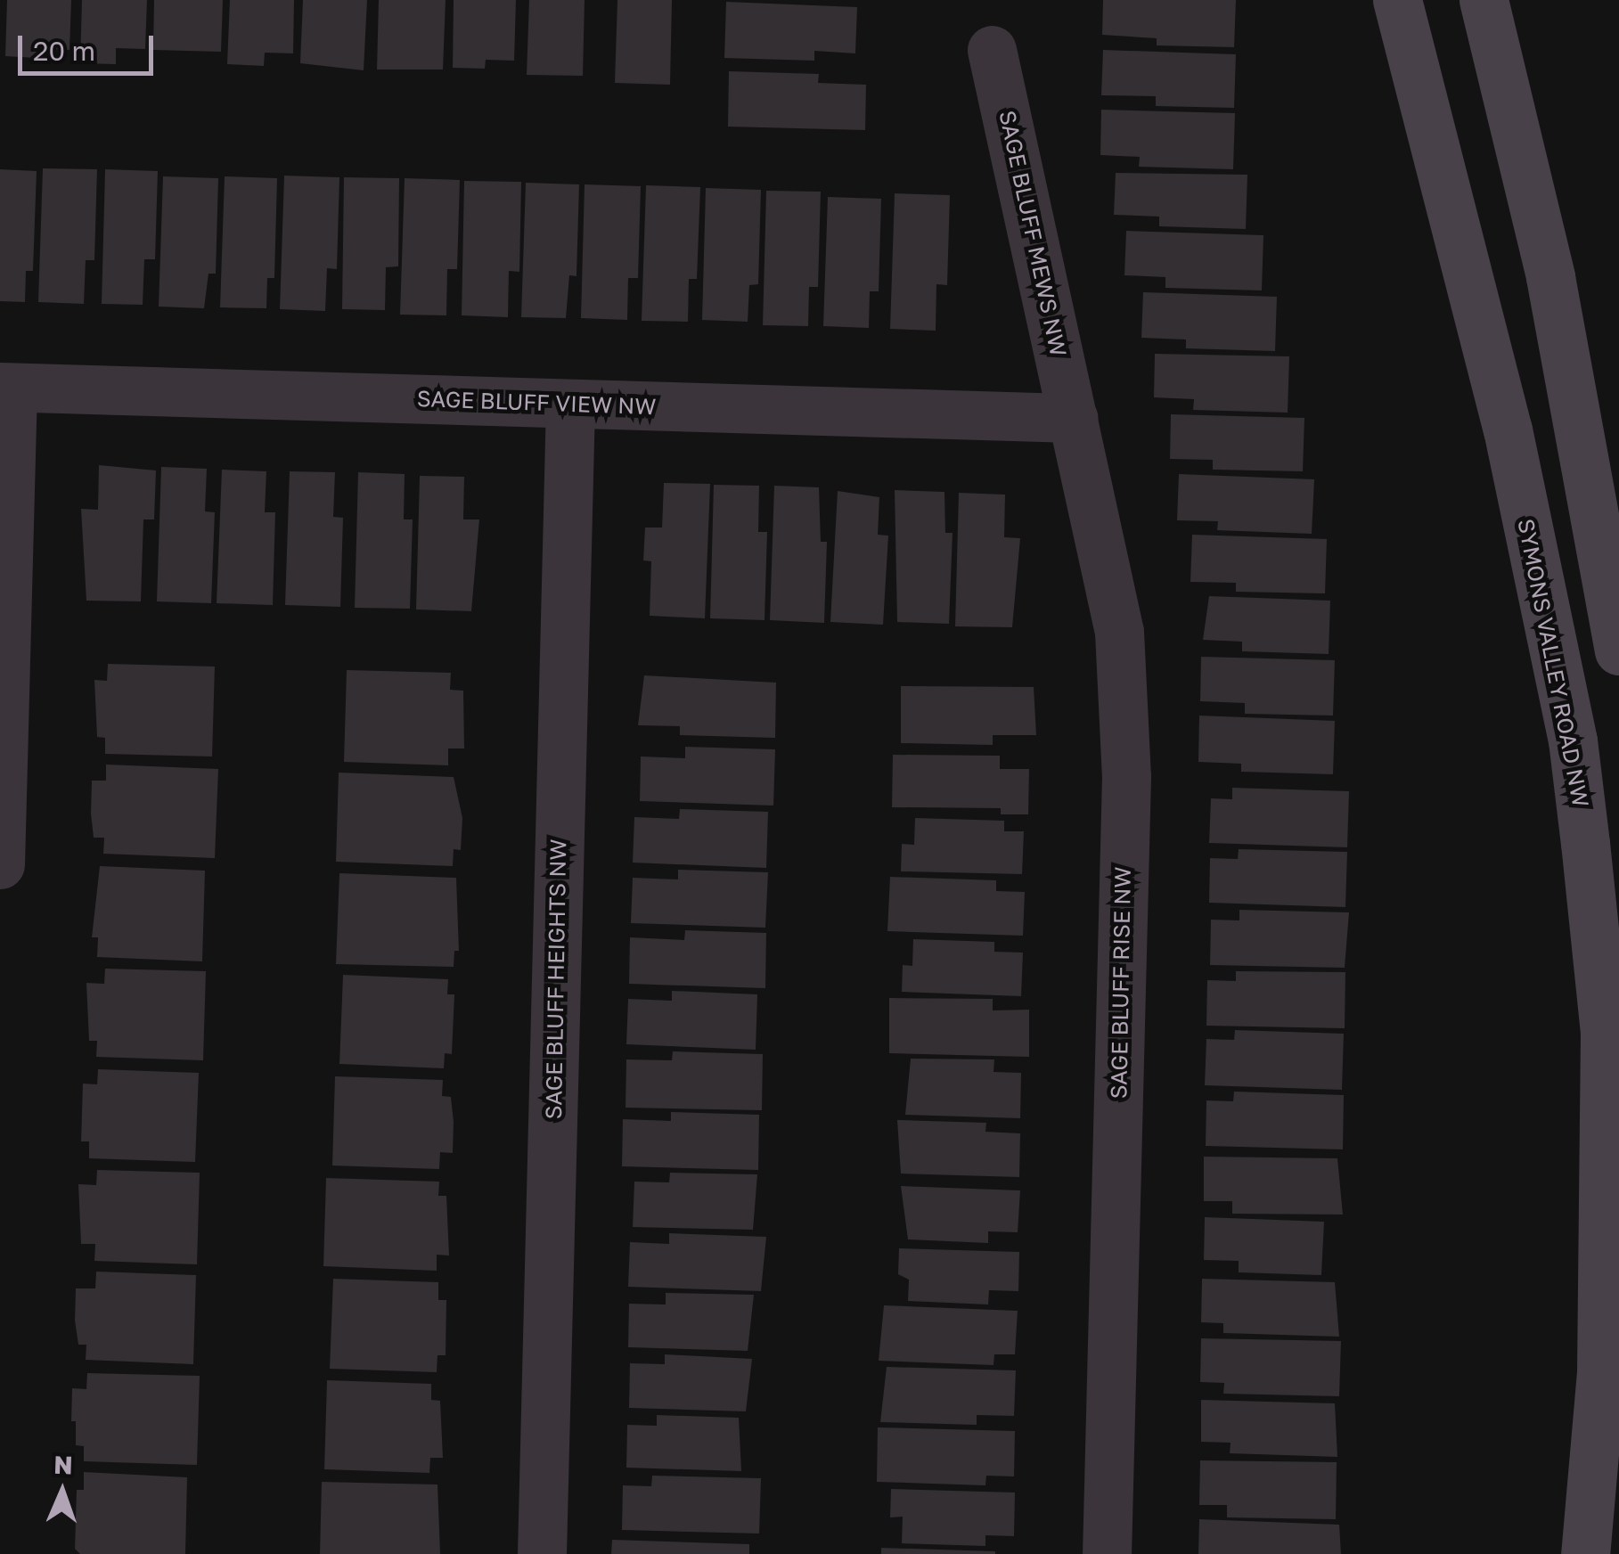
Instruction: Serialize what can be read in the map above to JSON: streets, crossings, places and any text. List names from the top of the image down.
{
  "streets": {
    "main road": ["SYMONS VALLEY ROAD NW"],
    "street": [
      "SAGE BLUFF MEWS NW",
      "SAGE BLUFF VIEW NW",
      "SAGE BLUFF HEIGHTS NW",
      "SAGE BLUFF RISE NW"
    ]
  },
  "crossings": [
    ["SAGE BLUFF MEWS NW", "SAGE BLUFF VIEW NW"],
    ["SAGE BLUFF MEWS NW", "SAGE BLUFF RISE NW"],
    ["SAGE BLUFF VIEW NW", "SAGE BLUFF HEIGHTS NW"],
    ["SAGE BLUFF VIEW NW", "SAGE BLUFF RISE NW"]
  ],
  "scale_bar": "20 m",
  "north": "top"
}
